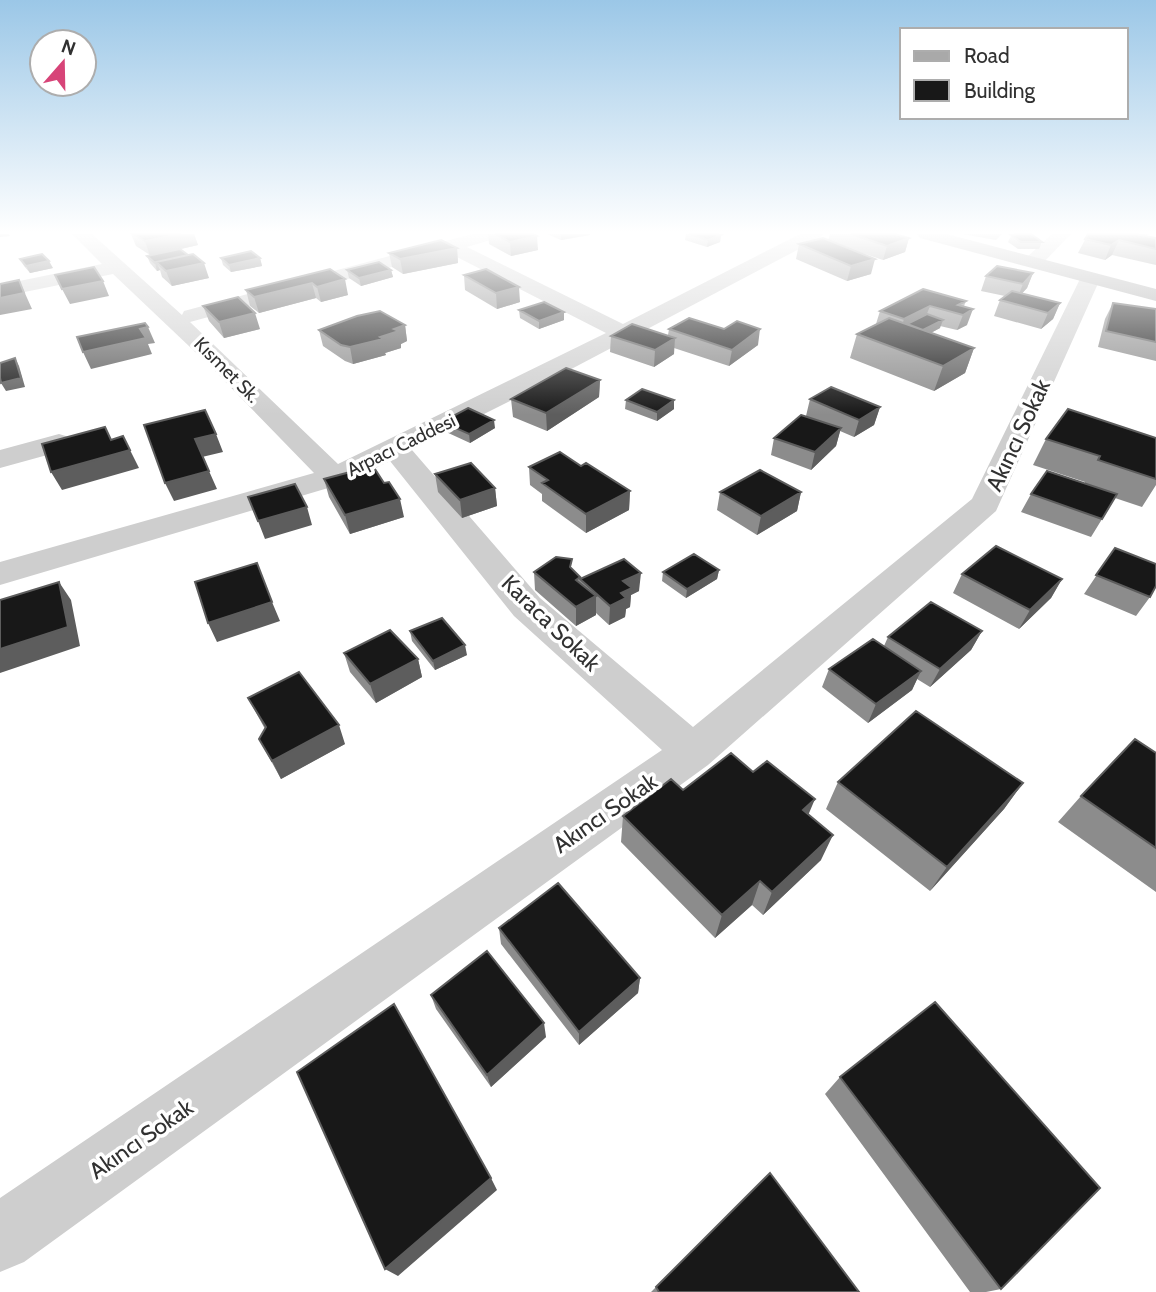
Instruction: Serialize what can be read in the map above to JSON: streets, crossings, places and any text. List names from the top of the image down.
{
  "streets": {
    "street": [
      "Kısmet Sk.",
      "Akıncı Sokak",
      "Arpacı Caddesi",
      "Karaca Sokak"
    ]
  },
  "crossings": [
    ["Kısmet Sk.", "Arpacı Caddesi"],
    ["Akıncı Sokak", "Karaca Sokak"],
    ["Arpacı Caddesi", "Karaca Sokak"]
  ],
  "legend": ["Road", "Building"],
  "north": "top"
}
